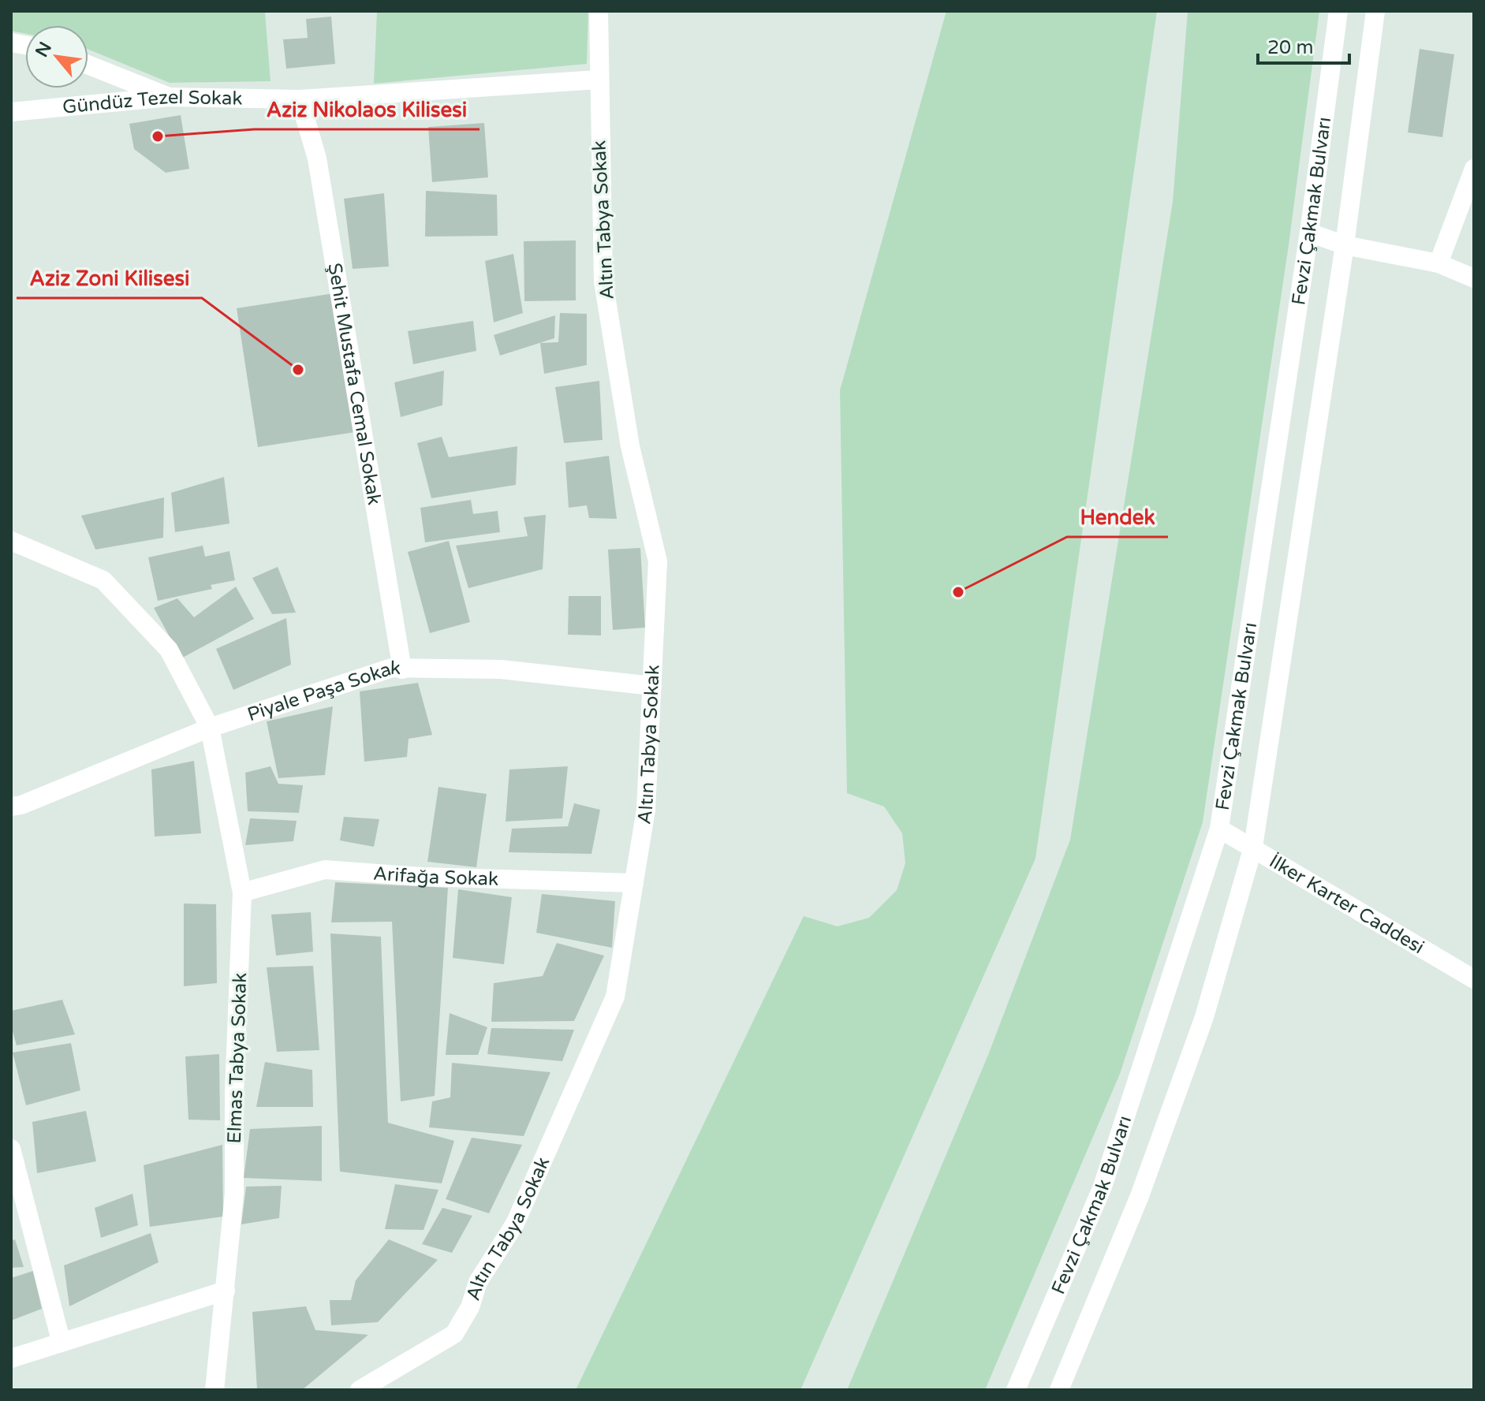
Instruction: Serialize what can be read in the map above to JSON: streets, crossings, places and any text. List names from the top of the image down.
{
  "streets": {
    "street": [
      "Gündüz Tezel Sokak",
      "Fevzi Çakmak Bulvarı",
      "Altın Tabya Sokak",
      "Şehit Mustafa Cemal Sokak",
      "Piyale Paşa Sokak",
      "Arifağa Sokak",
      "İlker Karter Caddesi",
      "Elmas Tabya Sokak"
    ]
  },
  "crossings": [
    ["Gündüz Tezel Sokak", "Altın Tabya Sokak"],
    ["Gündüz Tezel Sokak", "Şehit Mustafa Cemal Sokak"],
    ["Fevzi Çakmak Bulvarı", "İlker Karter Caddesi"],
    ["Altın Tabya Sokak", "Piyale Paşa Sokak"],
    ["Altın Tabya Sokak", "Arifağa Sokak"],
    ["Şehit Mustafa Cemal Sokak", "Piyale Paşa Sokak"],
    ["Piyale Paşa Sokak", "Elmas Tabya Sokak"],
    ["Arifağa Sokak", "Elmas Tabya Sokak"]
  ],
  "places": ["Aziz Nikolaos Kilisesi", "Aziz Zoni Kilisesi", "Hendek"],
  "scale_bar": "20 m",
  "north": "top left"
}
